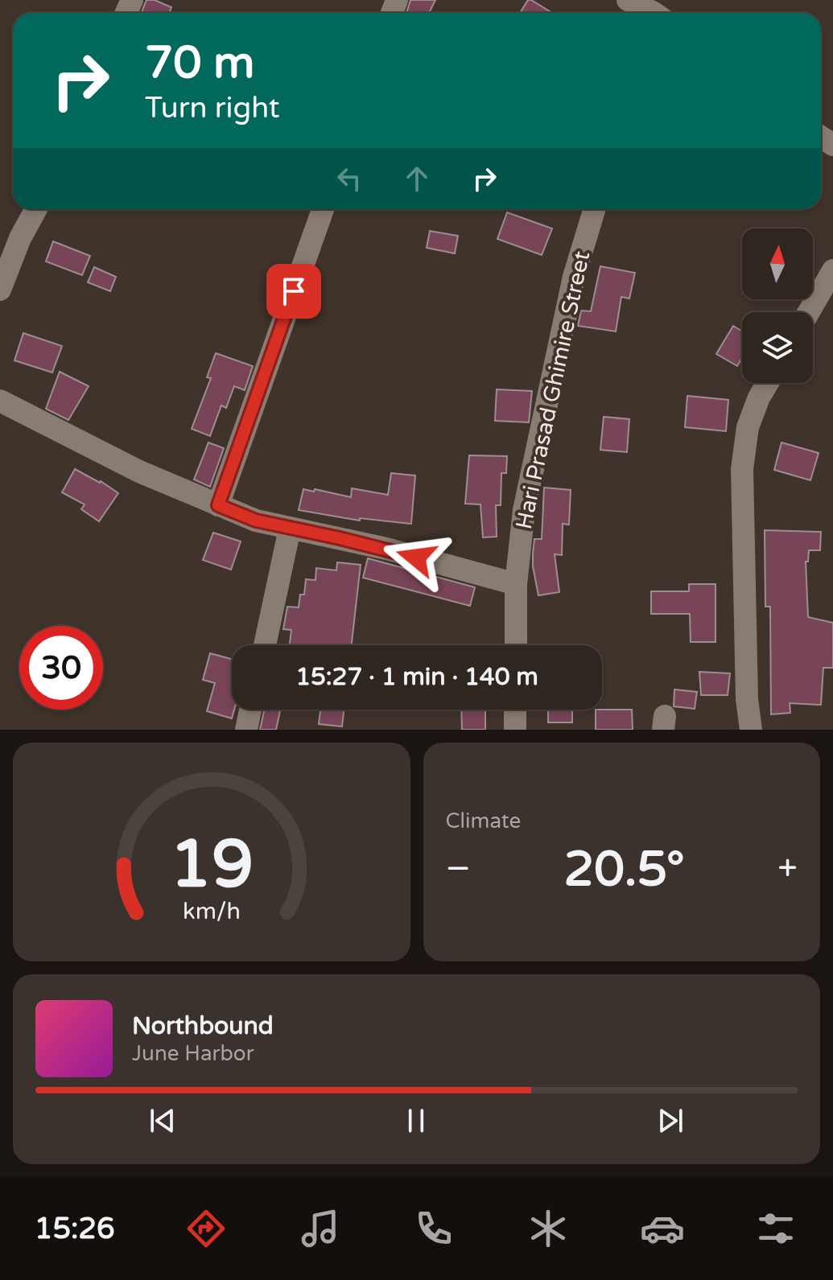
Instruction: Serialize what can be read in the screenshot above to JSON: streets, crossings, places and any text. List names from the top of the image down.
{
  "streets": {
    "street": ["Hari Prasad Ghimire Street"]
  },
  "north": "top",
  "page": {
    "turn": ["70 m", "Turn right"],
    "limit": "30",
    "trip": "15:27 · 1 min · 140 m",
    "tile": "Climate",
    "heat": ["−", "20.5°", "+"],
    "song": ["Northbound", "June Harbor"],
    "tabs": "15:26",
    "gauge": ["19", "km/h"]
  }
}
